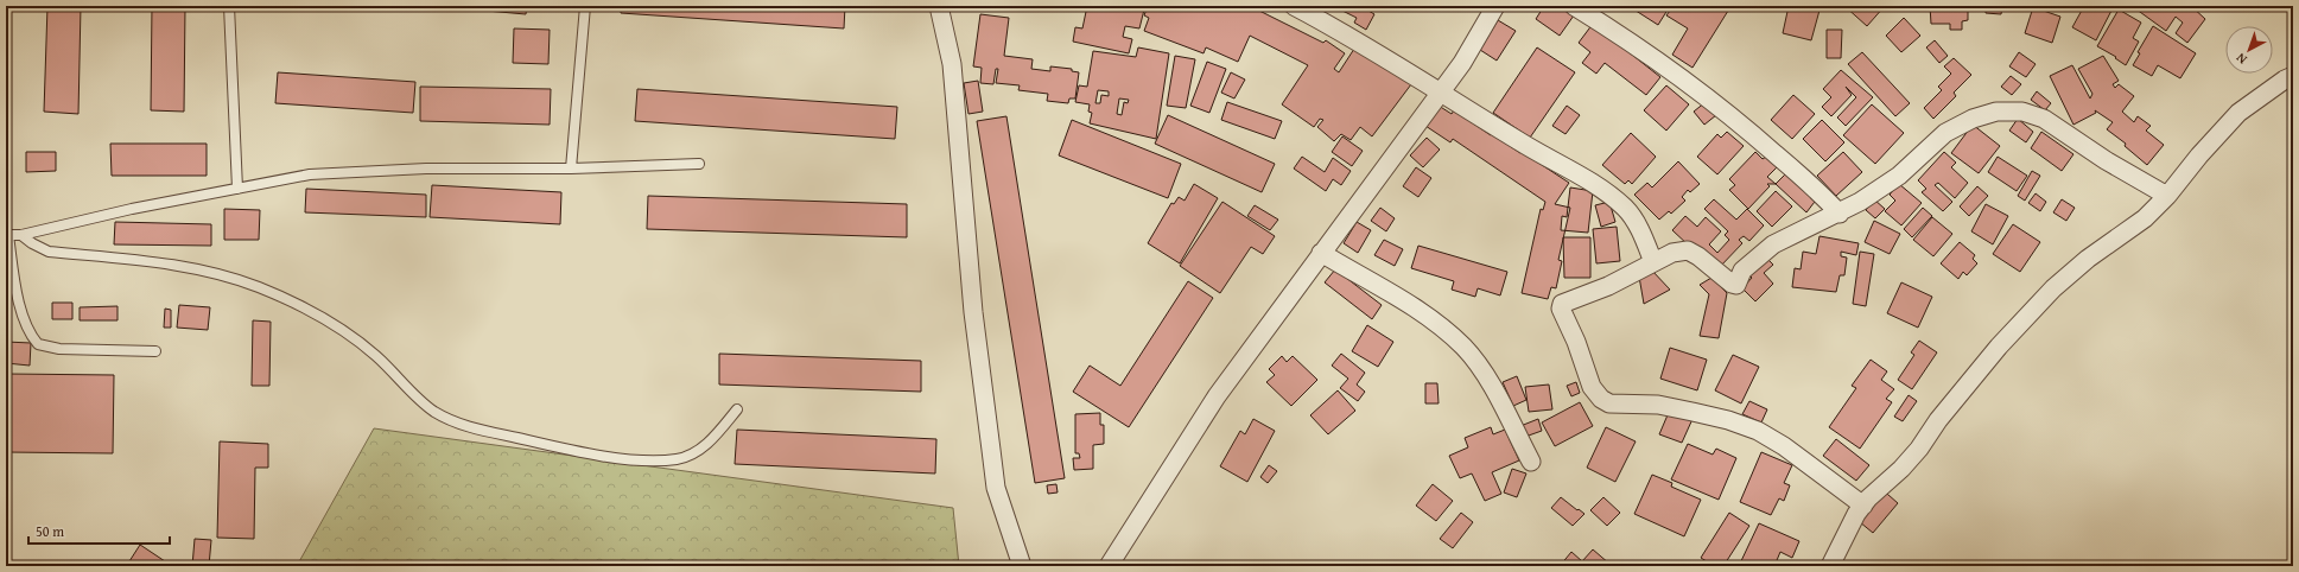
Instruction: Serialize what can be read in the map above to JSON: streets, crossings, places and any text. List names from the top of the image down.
{
  "scale_bar": "50 m",
  "north": "bottom left"
}
